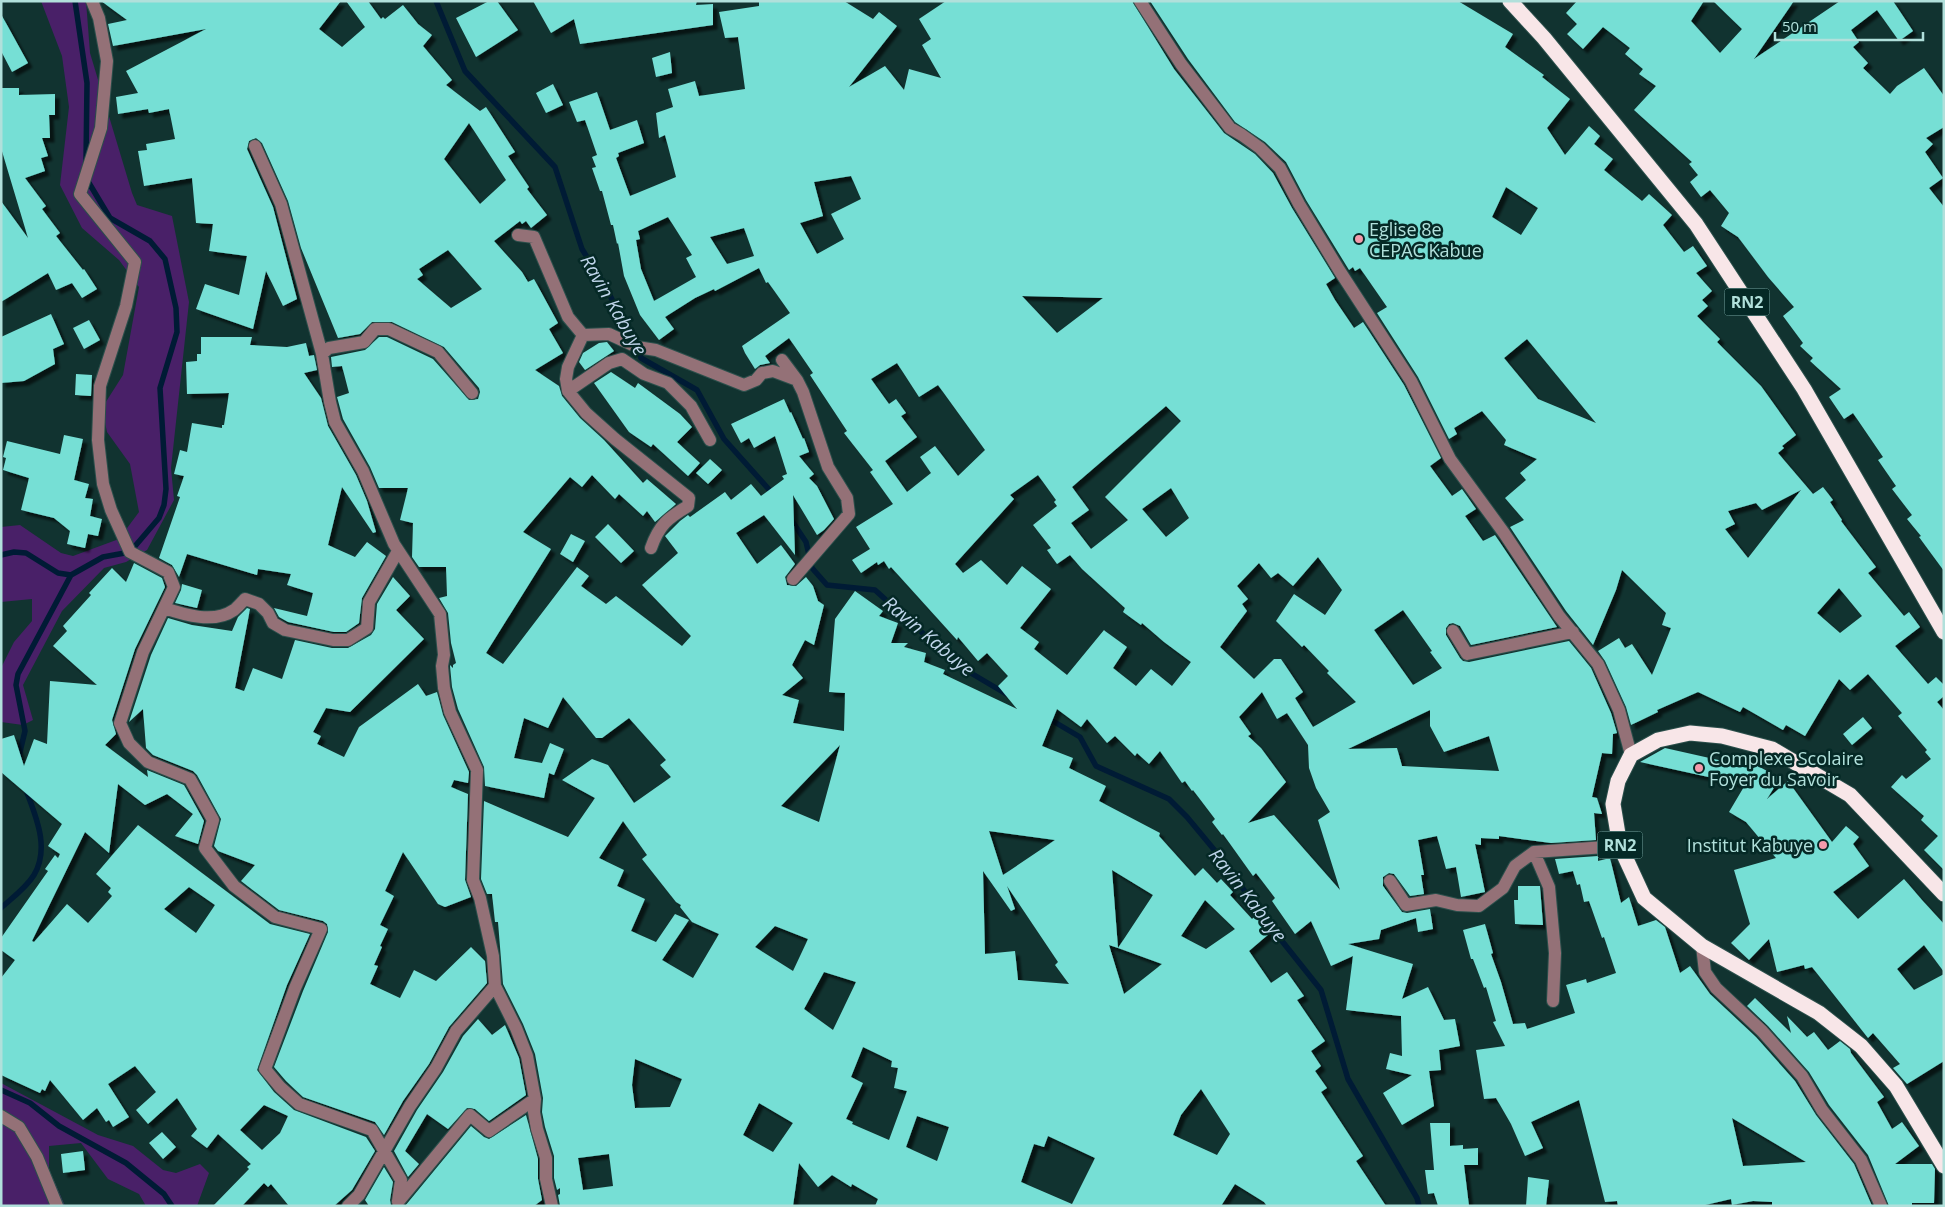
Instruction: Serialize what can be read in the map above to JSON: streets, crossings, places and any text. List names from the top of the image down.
{
  "streets": {
    "highway": ["RN2"]
  },
  "water": ["Ravin Kabuye"],
  "places": ["Eglise 8e CEPAC Kabue", "Complexe Scolaire Foyer du Savoir", "Institut Kabuye"],
  "scale_bar": "50 m"
}
